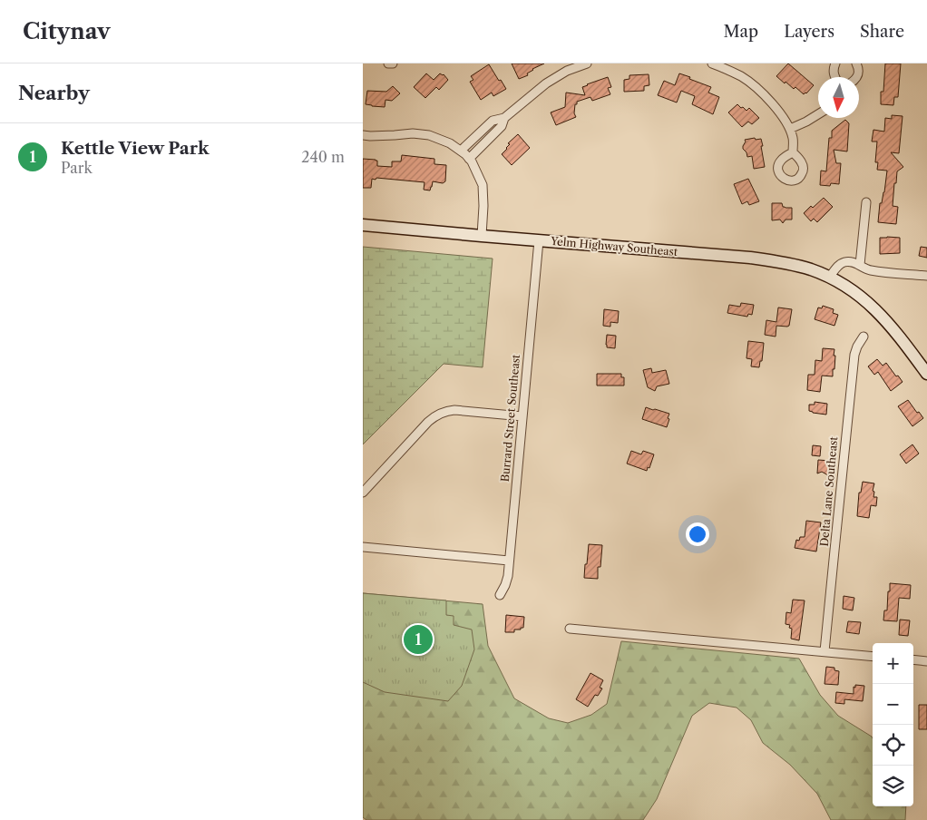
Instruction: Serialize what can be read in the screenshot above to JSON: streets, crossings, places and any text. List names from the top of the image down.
{
  "streets": {
    "main road": ["Yelm Highway Southeast"],
    "street": ["Burrard Street Southeast", "Delta Lane Southeast"]
  },
  "crossings": [
    ["Yelm Highway Southeast", "Burrard Street Southeast"]
  ],
  "north": "bottom",
  "page": {
    "header": "Citynav",
    "nav": ["Map", "Layers", "Share"],
    "heading": "Nearby",
    "list": [
      {
        "mark": "1",
        "name": "Kettle View Park",
        "note": "Park",
        "value": "240 m"
      }
    ],
    "pins": "1",
    "map_buttons": ["+", "−"]
  }
}
